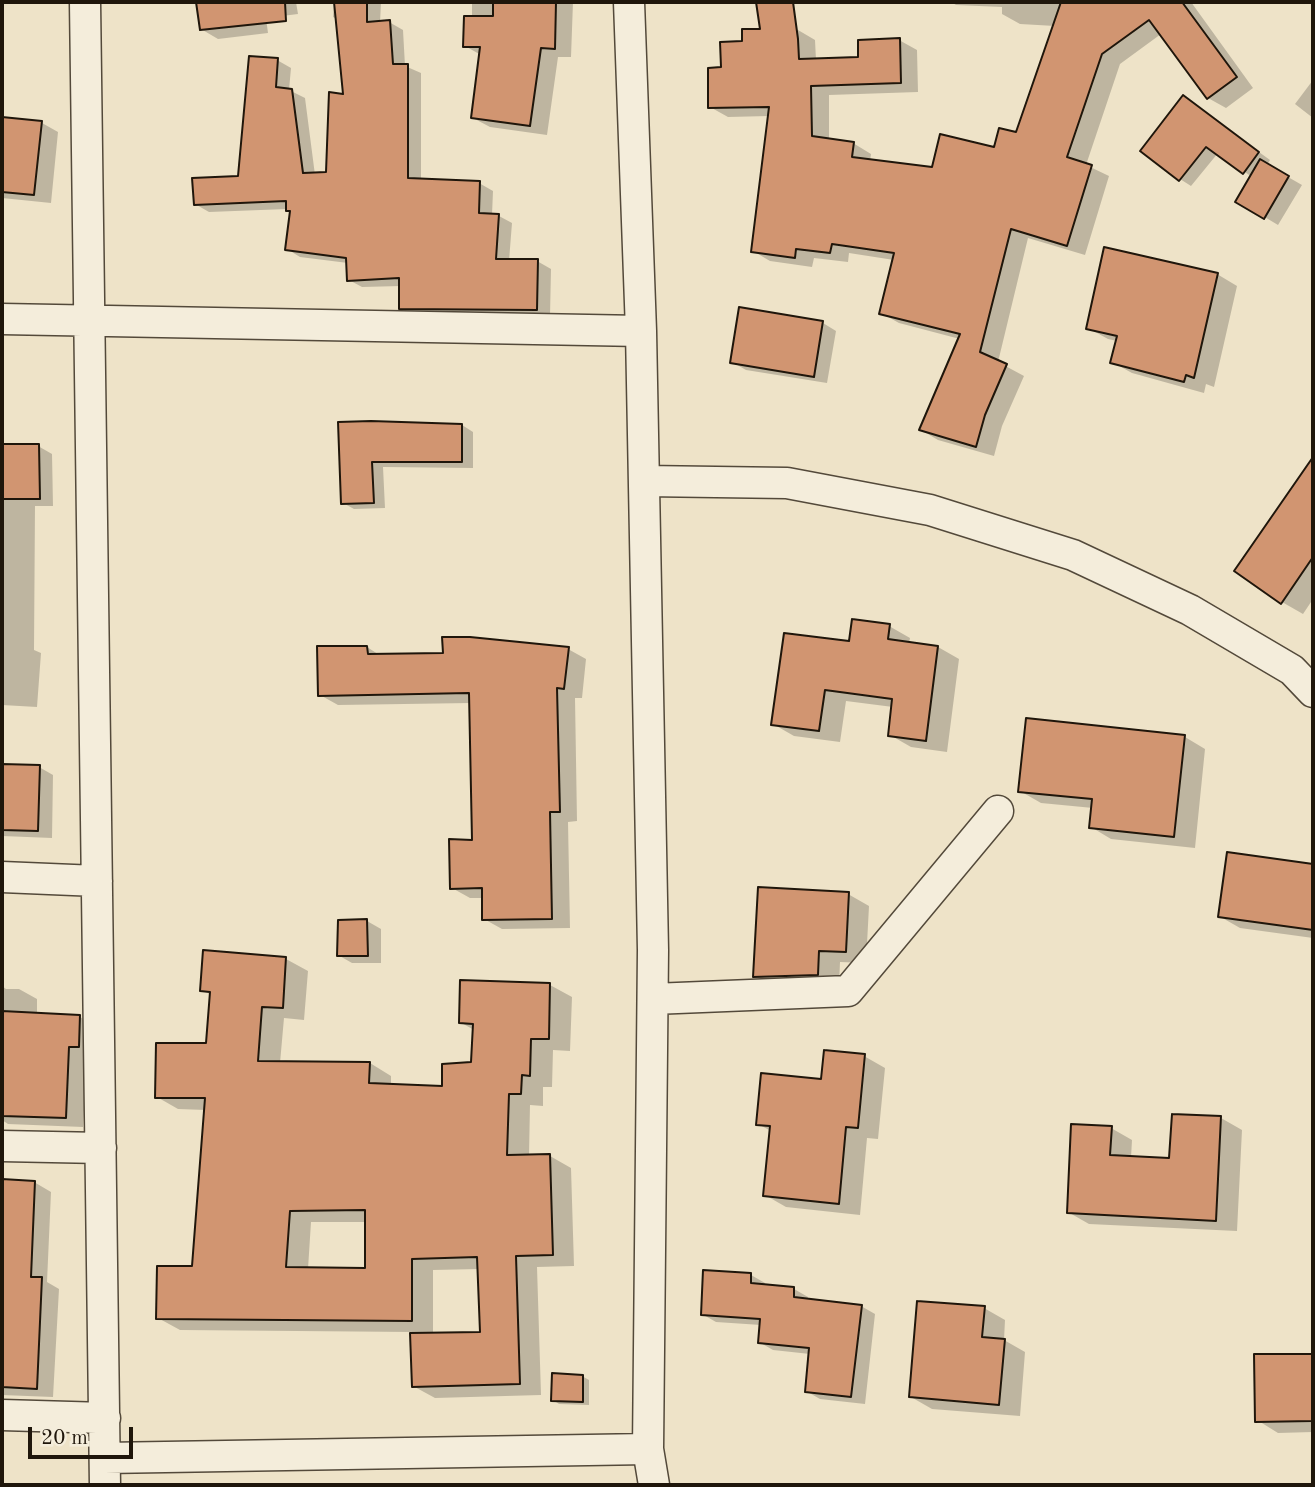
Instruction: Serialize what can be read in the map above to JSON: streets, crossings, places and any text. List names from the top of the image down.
{
  "scale_bar": "20 m"
}
